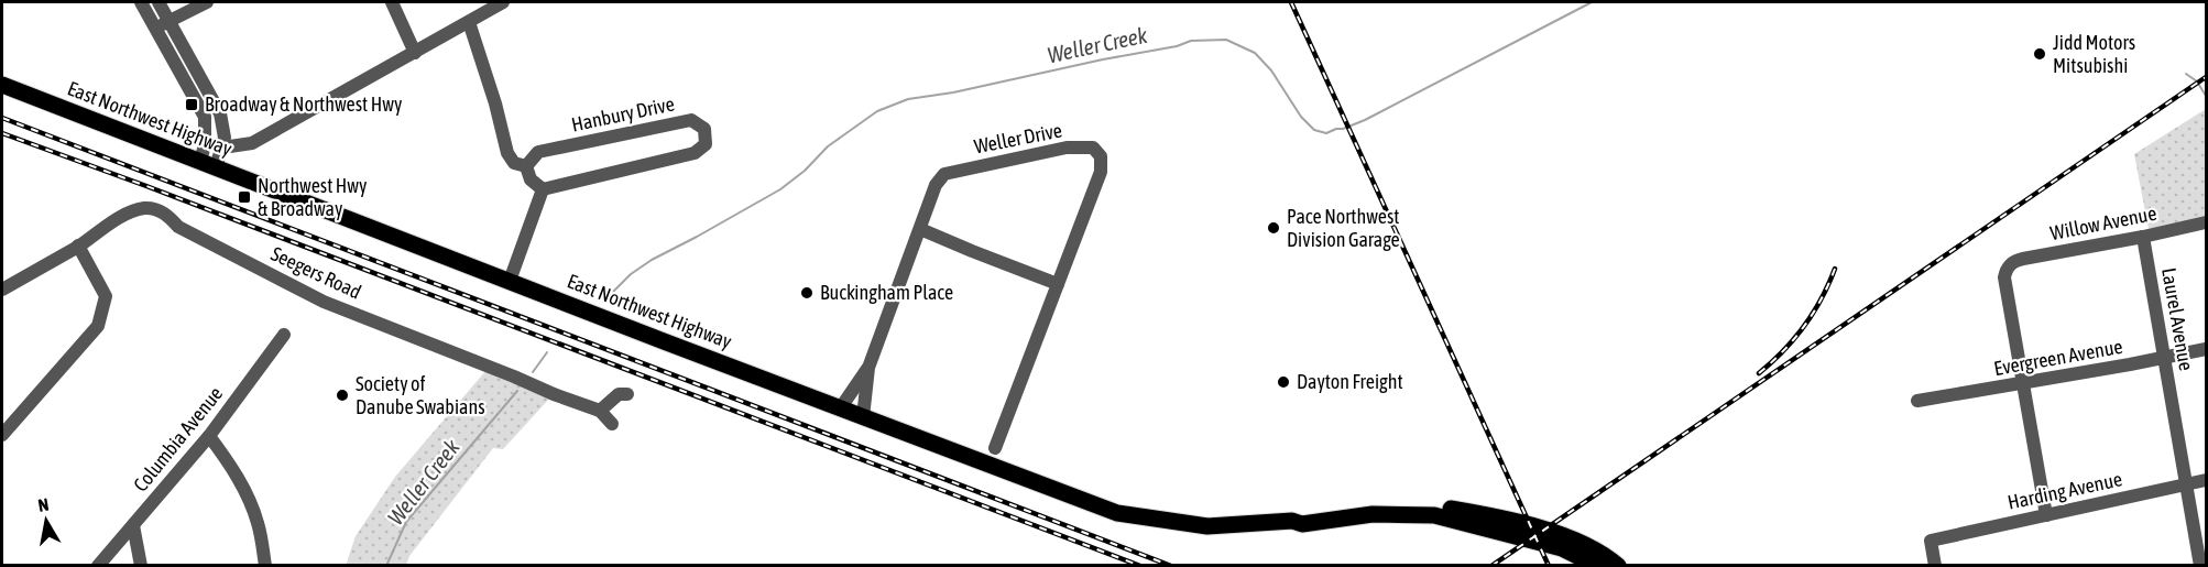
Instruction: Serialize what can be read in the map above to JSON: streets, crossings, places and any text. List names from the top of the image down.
{
  "streets": {
    "main road": ["East Northwest Highway"],
    "street": [
      "Hanbury Drive",
      "Weller Drive",
      "Willow Avenue",
      "Seegers Road",
      "Laurel Avenue",
      "Evergreen Avenue",
      "Columbia Avenue",
      "Harding Avenue"
    ]
  },
  "crossings": [
    ["Willow Avenue", "Laurel Avenue"],
    ["Willow Avenue", "Evergreen Avenue"],
    ["Laurel Avenue", "Evergreen Avenue"],
    ["Laurel Avenue", "Harding Avenue"]
  ],
  "water": ["Weller Creek"],
  "places": {
    "other": [
      "Jidd Motors Mitsubishi",
      "Pace Northwest Division Garage",
      "Buckingham Place",
      "Dayton Freight",
      "Society of Danube Swabians"
    ],
    "transit": ["Broadway & Northwest Hwy", "Northwest Hwy & Broadway"]
  },
  "north": "top"
}
